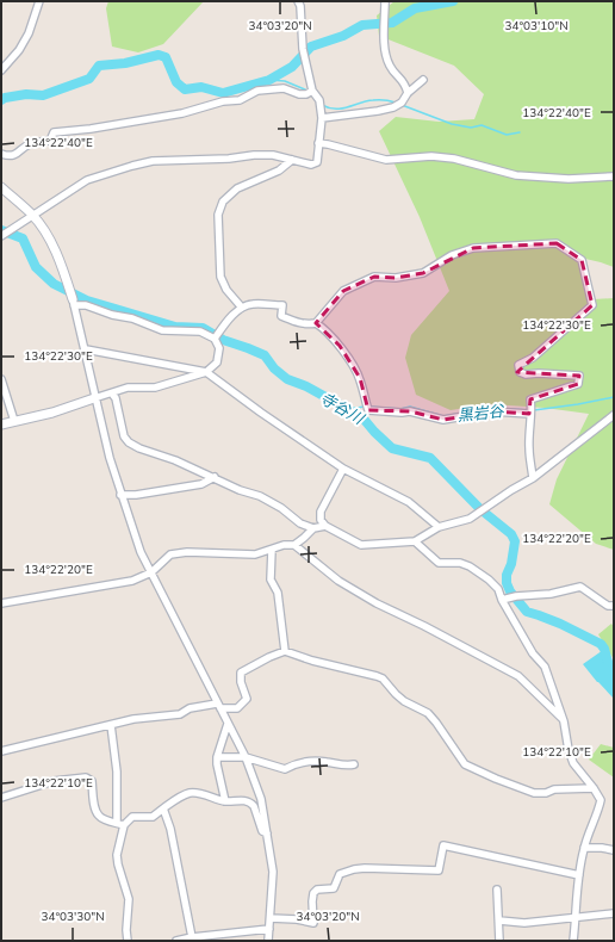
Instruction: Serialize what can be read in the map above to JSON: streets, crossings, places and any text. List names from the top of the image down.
{
  "water": ["寺谷川", "黒岩谷"],
  "coordinates": [
    "34°03'20\"N",
    "34°03'10\"N",
    "134°22'40\"E",
    "134°22'30\"E",
    "134°22'20\"E",
    "134°22'10\"E",
    "34°03'30\"N"
  ]
}
